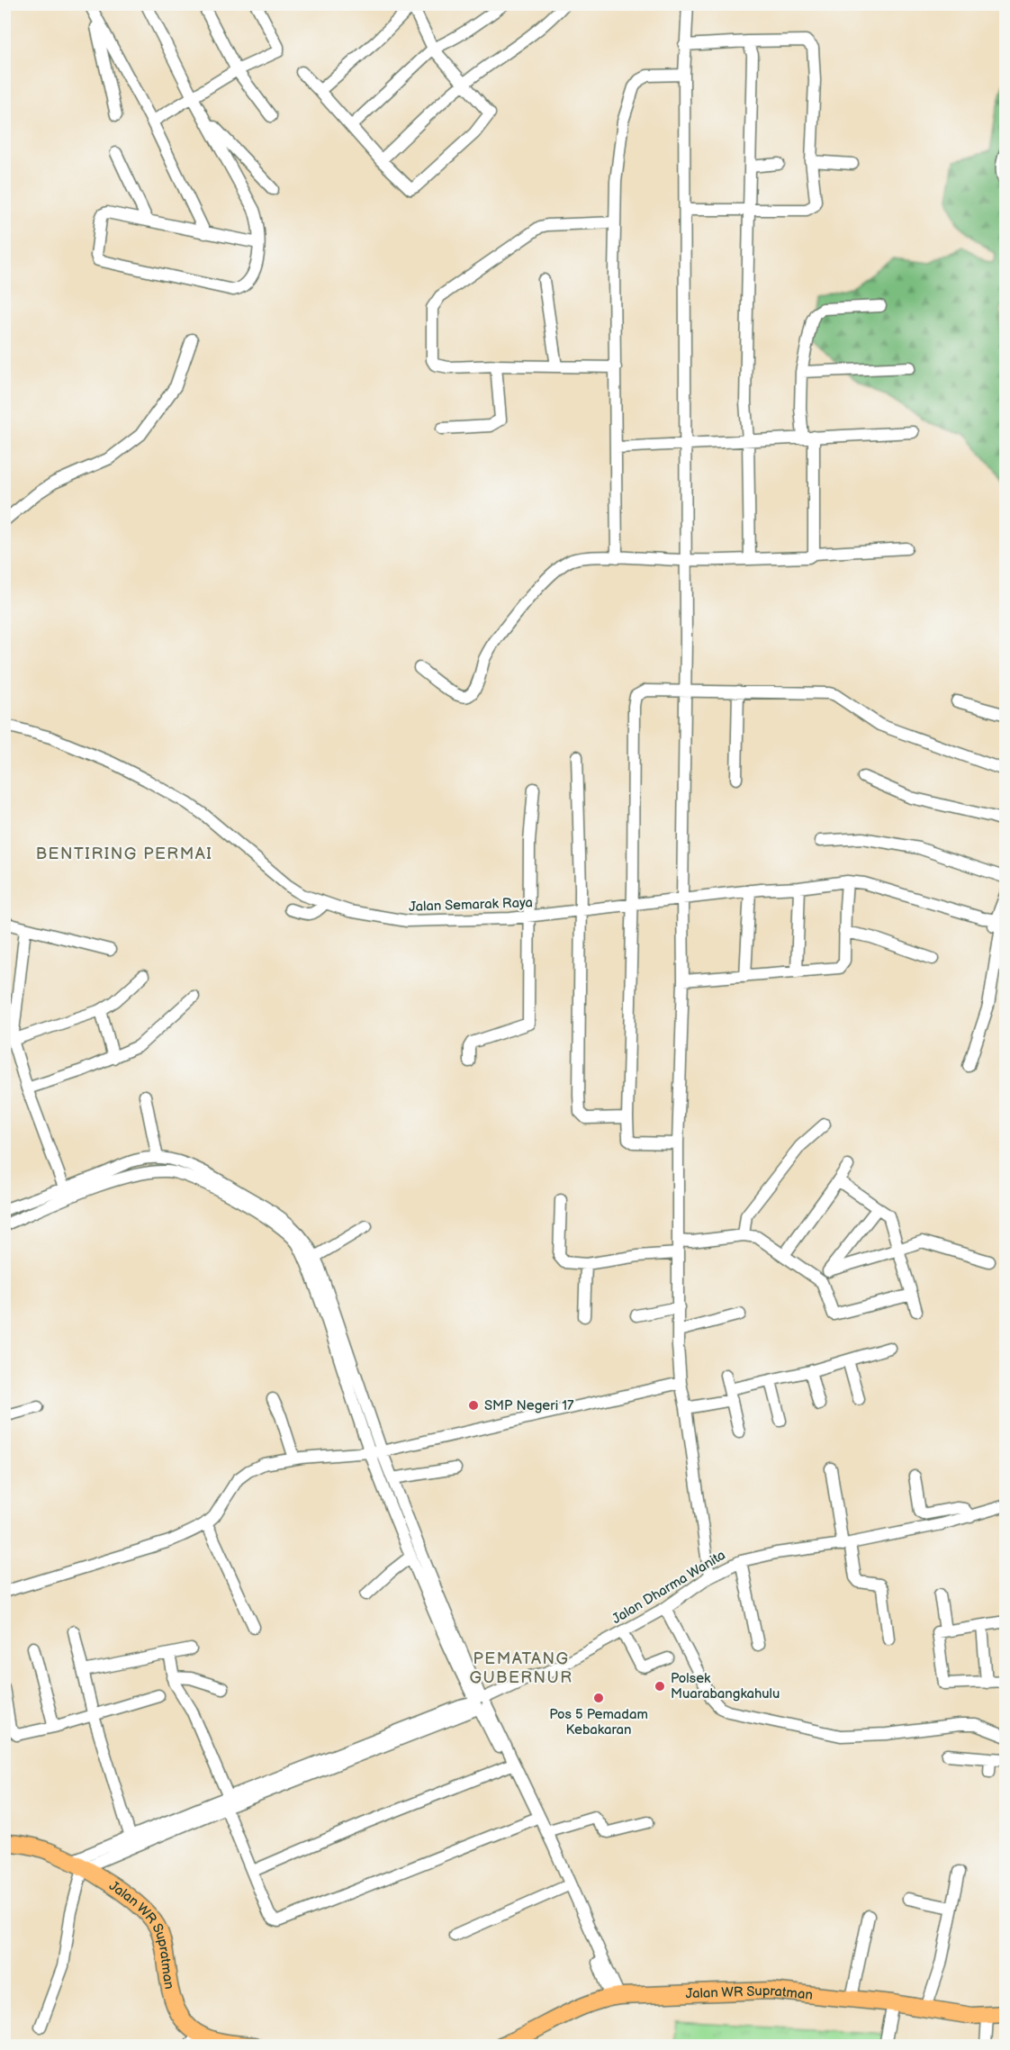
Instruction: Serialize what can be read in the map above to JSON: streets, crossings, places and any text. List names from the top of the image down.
{
  "streets": {
    "highway": ["Jalan WR Supratman"],
    "street": ["Jalan Semarak Raya", "Jalan Dharma Wanita"]
  },
  "districts": ["BENTIRING PERMAI", "PEMATANG GUBERNUR"],
  "places": ["SMP Negeri 17", "Polsek Muarabangkahulu", "Pos 5 Pemadam Kebakaran"]
}
